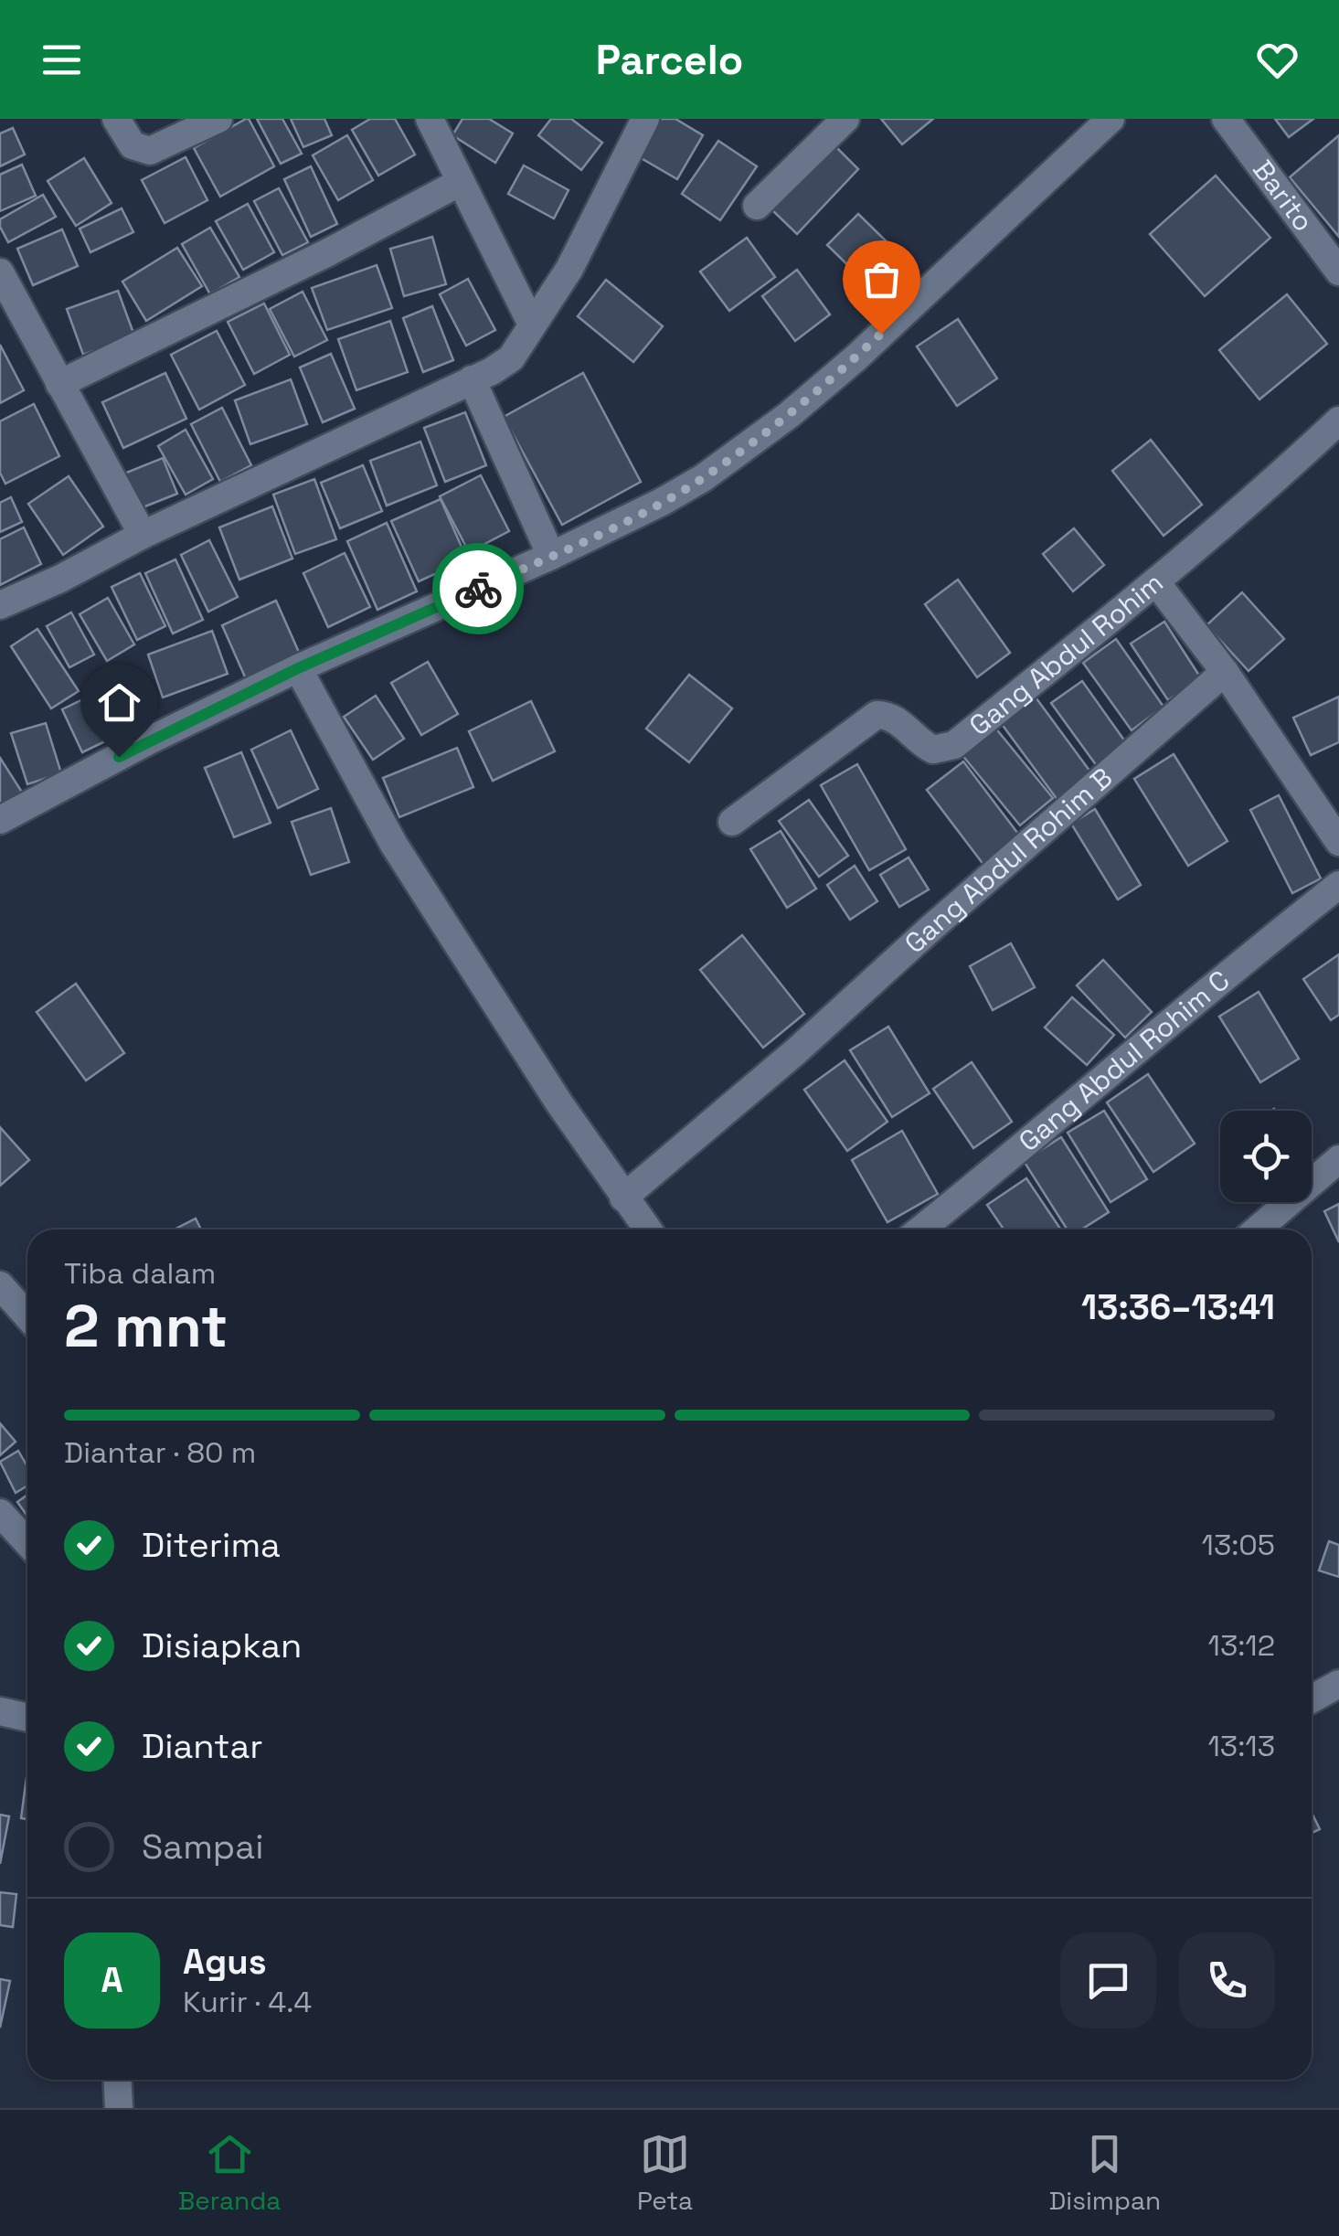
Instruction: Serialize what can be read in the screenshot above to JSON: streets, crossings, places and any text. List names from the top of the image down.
{
  "streets": {
    "street": [
      "Barito",
      "Gang Abdul Rohim",
      "Gang Abdul Rohim B",
      "Gang Abdul Rohim C"
    ]
  },
  "page": {
    "header": "Parcelo",
    "heading": ["2 mnt", "Tiba dalam", "13:36–13:41"],
    "panel": ["Agus", "Kurir · 4.4"],
    "bar": "Diantar · 80 m",
    "list": [
      ["Diterima", "13:05"],
      ["Disiapkan", "13:12"],
      ["Diantar", "13:13"],
      "Sampai"
    ],
    "round": "A",
    "tabs": ["Beranda", "Peta", "Disimpan"]
  }
}
